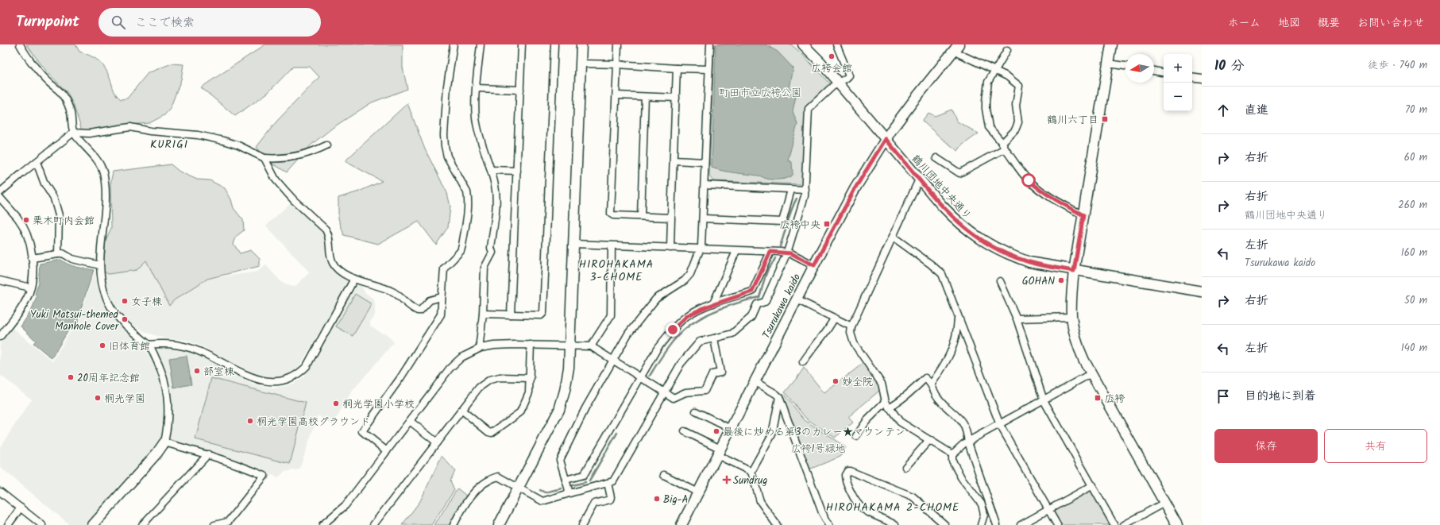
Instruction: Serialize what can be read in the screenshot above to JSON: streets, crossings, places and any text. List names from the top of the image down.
{
  "streets": {
    "street": ["鶴川団地中央通り", "Tsurukawa kaido"]
  },
  "crossings": [
    ["鶴川団地中央通り", "Tsurukawa kaido"]
  ],
  "districts": ["KURIGI", "HIROHAKAMA 3-CHOME", "HIROHAKAMA 2-CHOME"],
  "parks": ["町田市立広袴公園", "広袴1号緑地"],
  "places": {
    "other": [
      "広袴会館",
      "栗木町内会館",
      "GOHAN",
      "女子棟",
      "Yuki Matsui-themed Manhole Cover",
      "旧体育館",
      "部室棟",
      "20周年記念館",
      "妙全院",
      "桐光学園",
      "桐光学園小学校",
      "桐光学園高校グラウンド",
      "最後に炒める第3のカレー★マウンテン",
      "Big-A"
    ],
    "transit": ["鶴川六丁目", "広袴中央", "広袴"],
    "health": ["Sundrug"]
  },
  "north": "left",
  "page": {
    "header": "Turnpoint",
    "search": "ここで検索",
    "nav": [
      "ホーム",
      "地図",
      "概要",
      "お問い合わせ"
    ],
    "heading": ["10 分", "徒歩 · 740 m"],
    "map_buttons": ["+", "−"],
    "list": [
      ["直進", "70 m"],
      ["右折", "60 m"],
      ["右折", "鶴川団地中央通り", "260 m"],
      ["左折", "Tsurukawa kaido", "160 m"],
      ["右折", "50 m"],
      ["左折", "140 m"],
      "目的地に到着"
    ],
    "buttons": ["保存", "共有"]
  }
}
